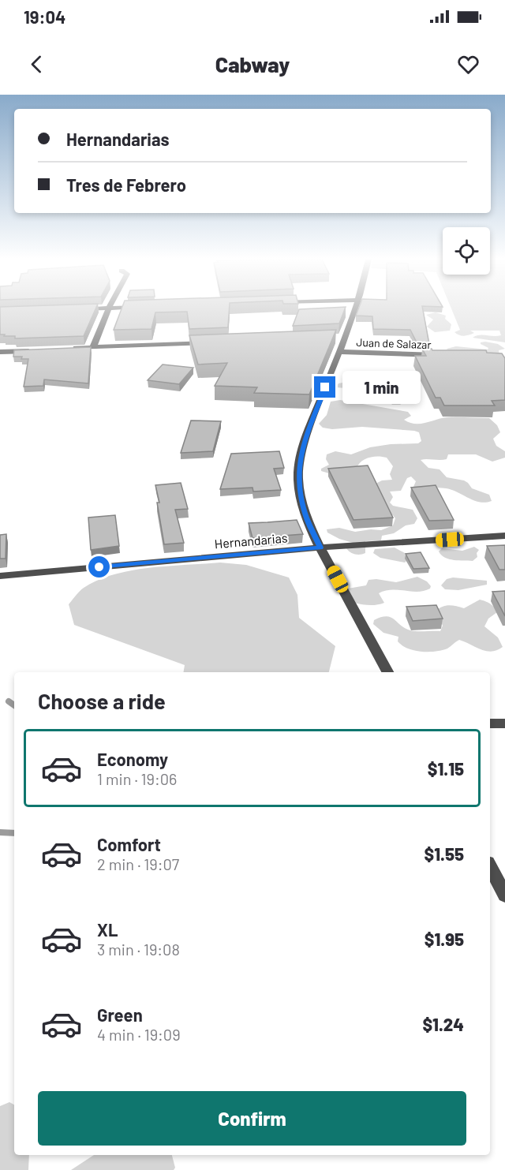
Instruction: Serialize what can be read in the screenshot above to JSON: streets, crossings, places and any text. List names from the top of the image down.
{
  "streets": {
    "street": ["Juan de Salazar", "Hernandarias"]
  },
  "page": {
    "status": "19:04",
    "header": "Cabway",
    "banner": ["Hernandarias", "Tres de Febrero"],
    "bubble": "1 min",
    "heading": "Choose a ride",
    "list": [
      {
        "name": "Economy",
        "note": "1 min · 19:06",
        "value": "$1.15"
      },
      {
        "name": "Comfort",
        "note": "2 min · 19:07",
        "value": "$1.55"
      },
      {
        "name": "XL",
        "note": "3 min · 19:08",
        "value": "$1.95"
      },
      {
        "name": "Green",
        "note": "4 min · 19:09",
        "value": "$1.24"
      }
    ],
    "buttons": "Confirm"
  }
}
